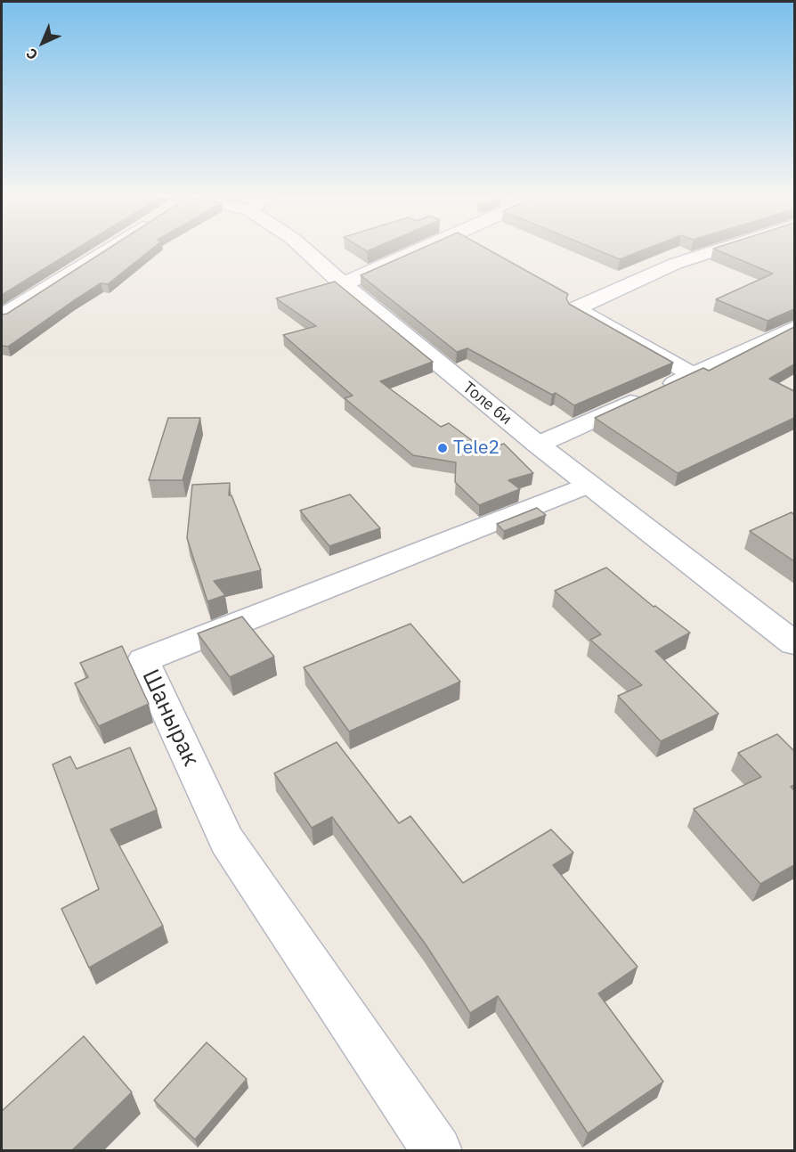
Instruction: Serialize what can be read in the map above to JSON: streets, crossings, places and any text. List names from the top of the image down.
{
  "streets": {
    "street": ["Толе би", "Шанырак"]
  },
  "crossings": [
    ["Толе би", "Шанырак"]
  ],
  "places": ["Tele2"],
  "north": "bottom left"
}
